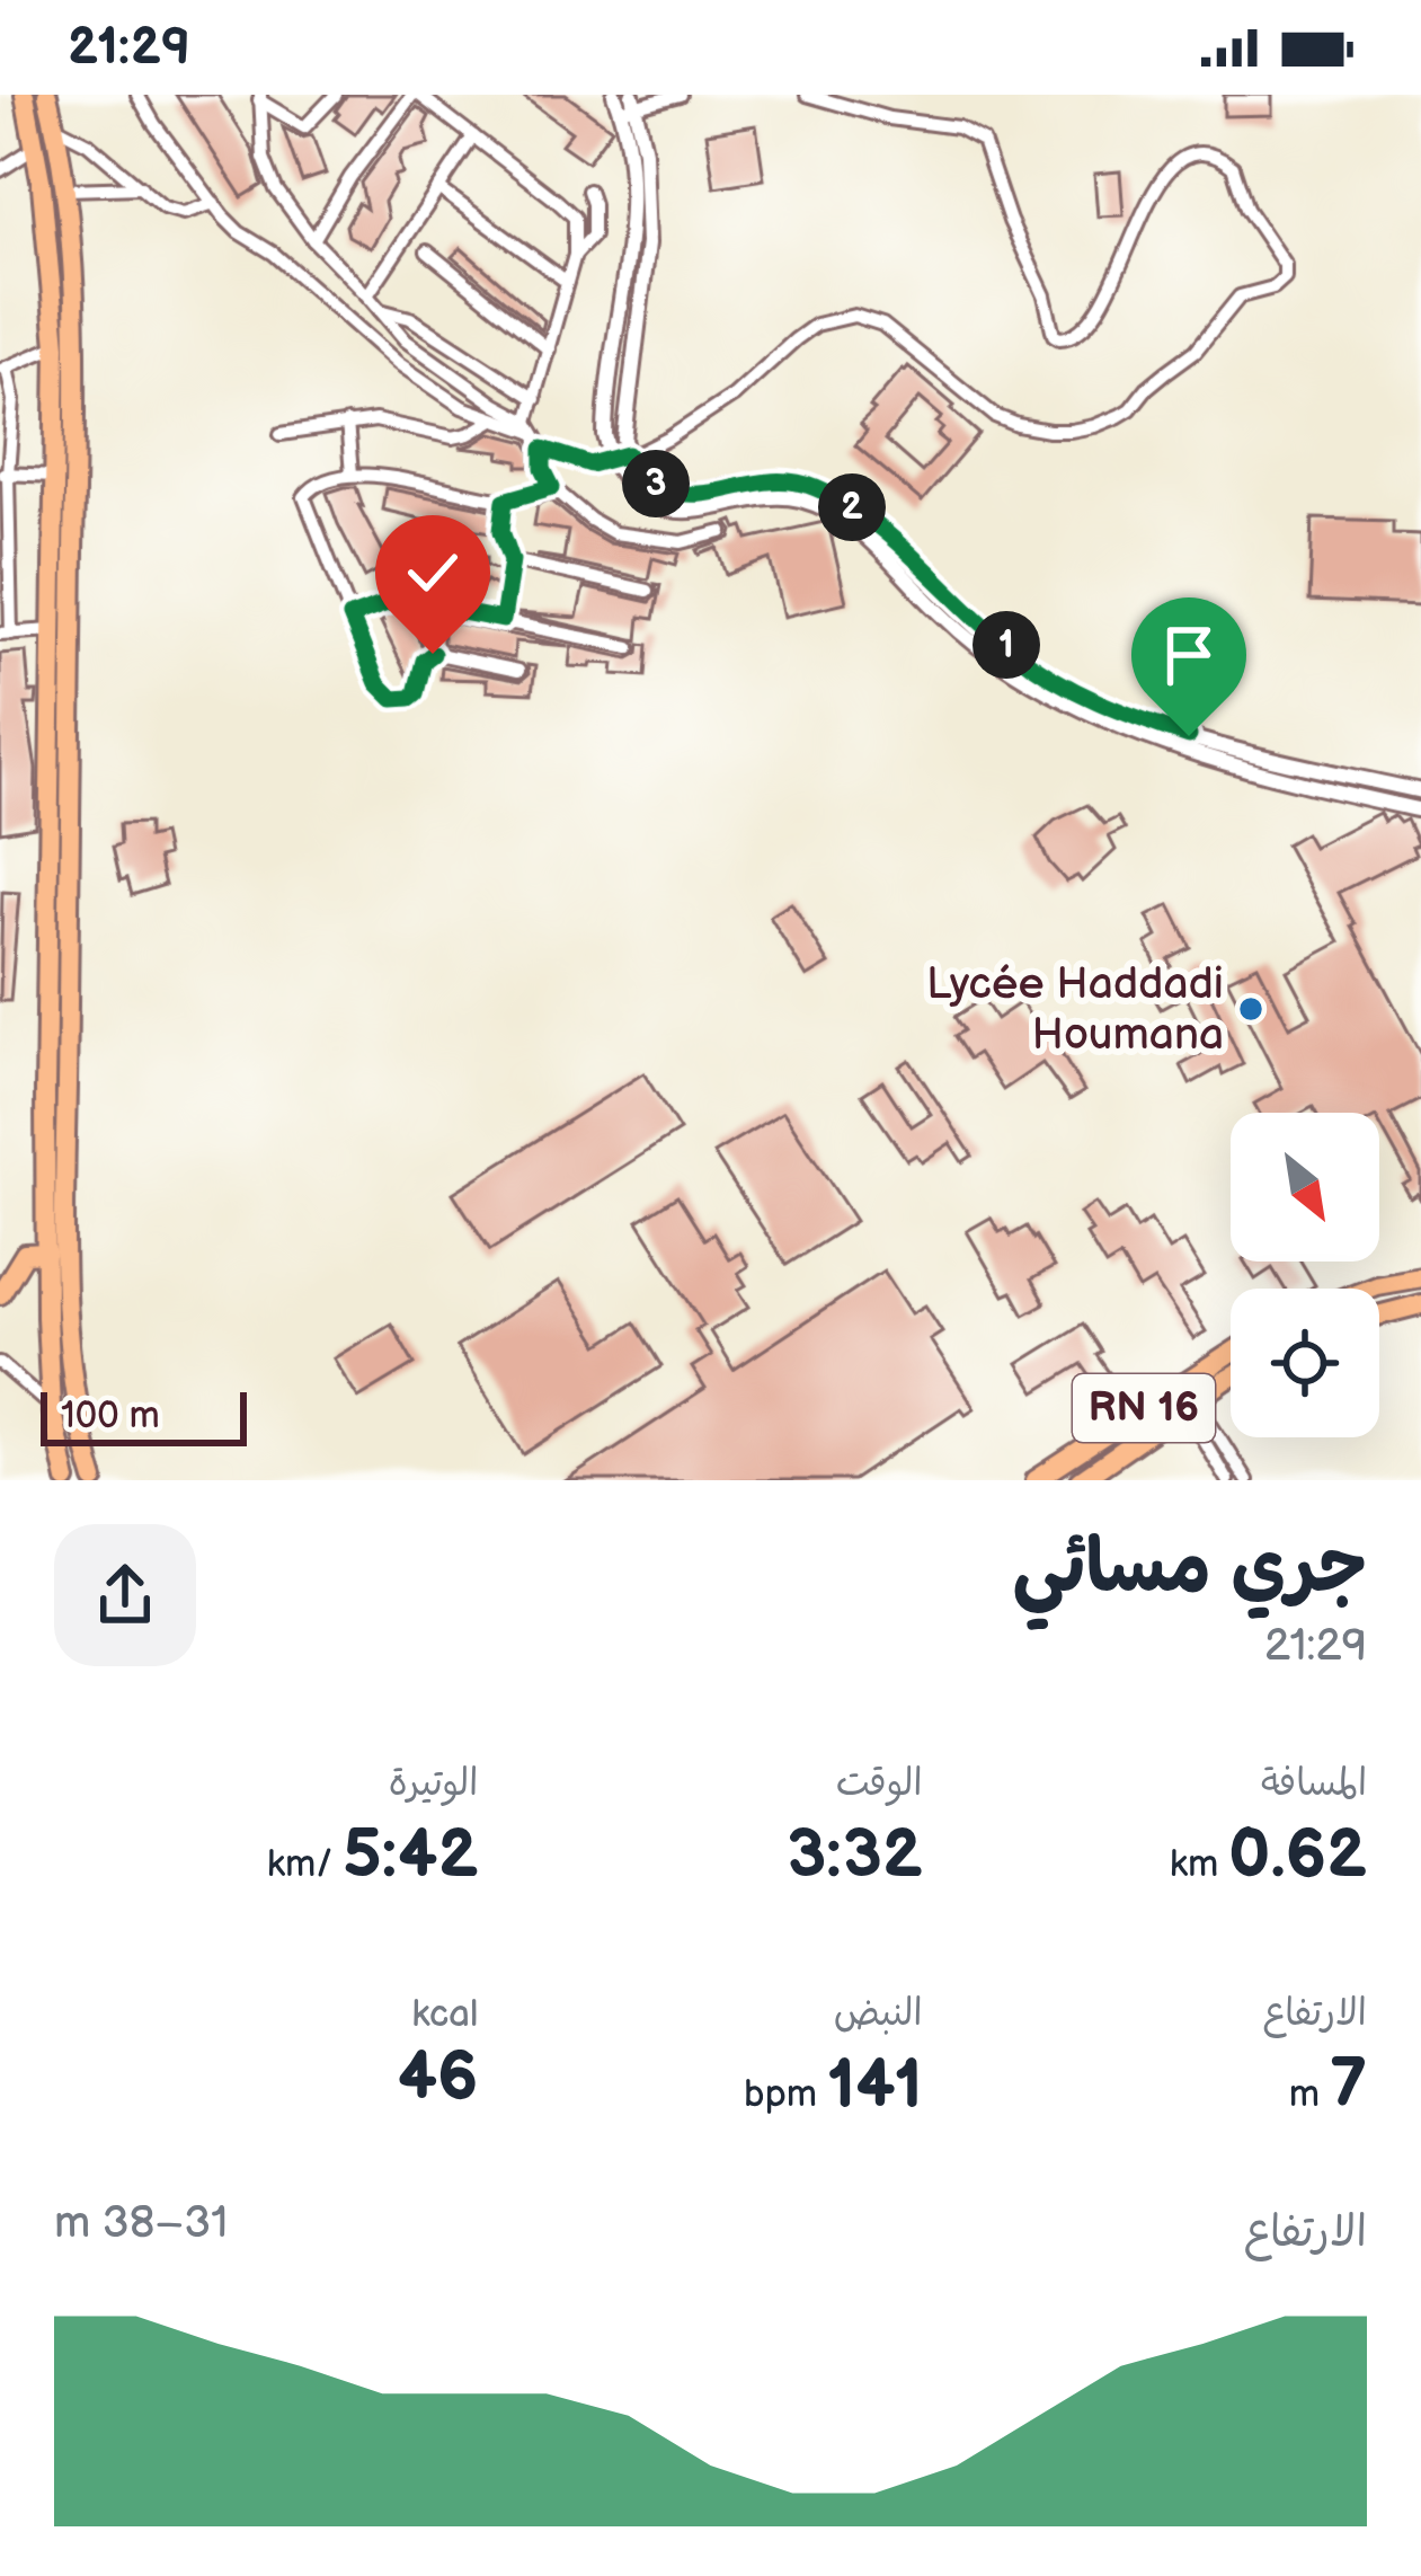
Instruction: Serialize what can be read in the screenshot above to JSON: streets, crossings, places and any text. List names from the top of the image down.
{
  "streets": {
    "highway": ["RN 16"]
  },
  "places": ["Lycée Haddadi Houmana"],
  "scale_bar": "100 m",
  "north": "bottom right",
  "page": {
    "status": "21:29",
    "pins": ["3", "2", "1"],
    "scale": "100 m",
    "heading": ["جري مسائي", "21:29"],
    "stats": [
      ["المسافة", "0.62 km"],
      ["الوقت", "3:32"],
      ["الوتيرة", "5:42 /km"],
      ["الارتفاع", "7 m"],
      ["النبض", "141 bpm"],
      ["kcal", "46"]
    ],
    "chart": ["الارتفاع", "31–38 m"]
  }
}
